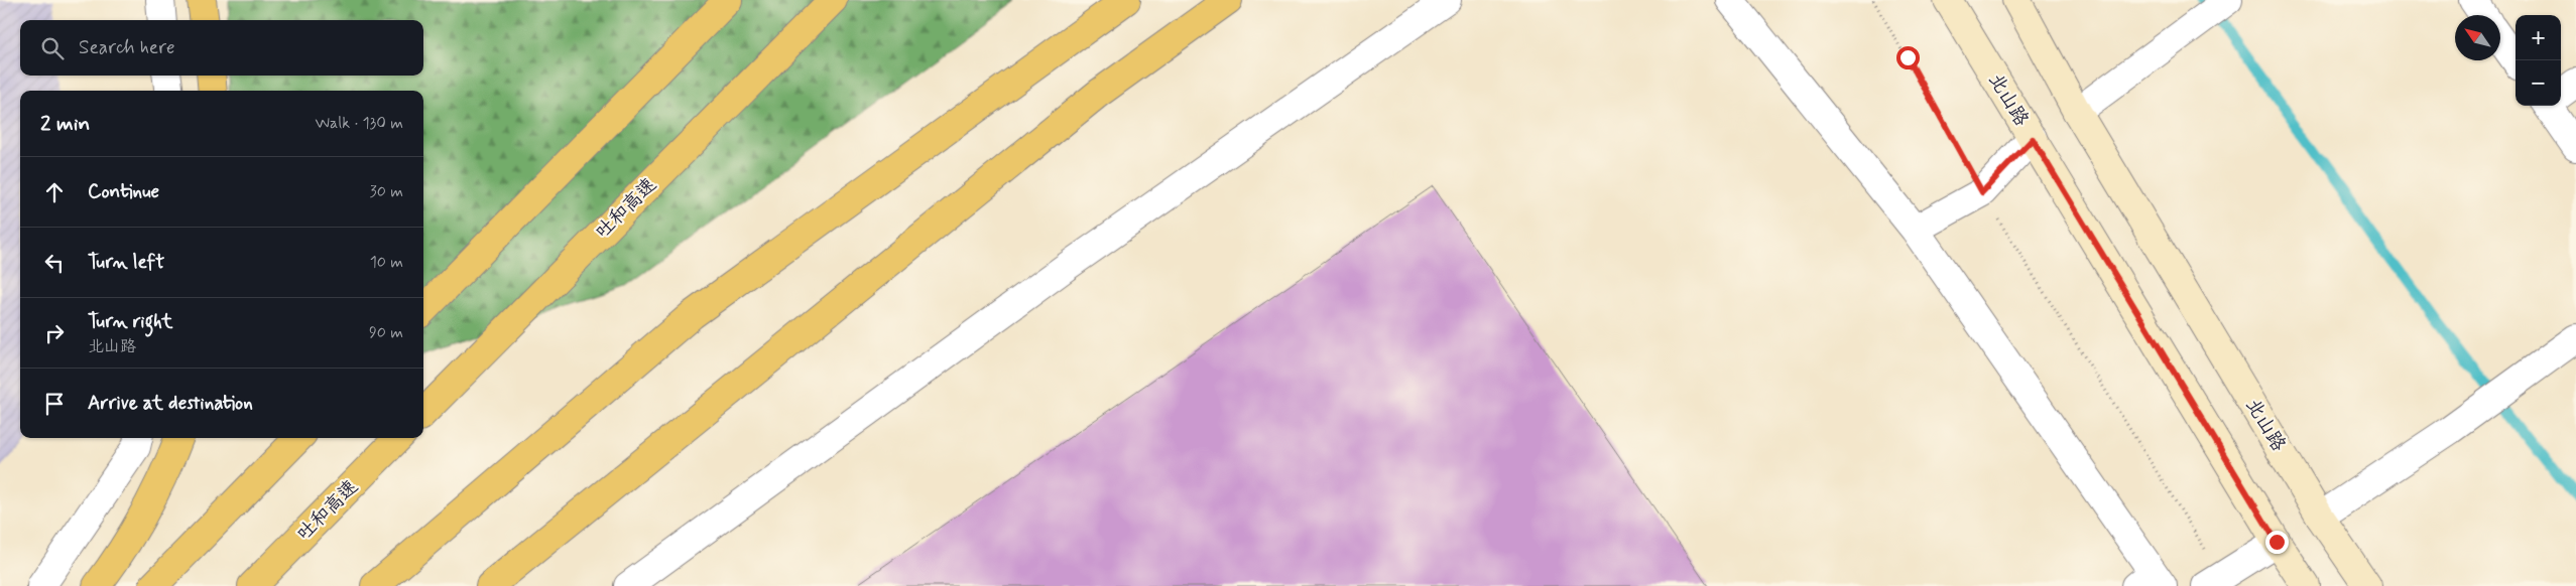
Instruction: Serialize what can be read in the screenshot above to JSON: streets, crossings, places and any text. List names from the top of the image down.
{
  "streets": {
    "highway": ["吐和高速"],
    "main road": ["北山路"]
  },
  "north": "top left",
  "page": {
    "map_buttons": ["+", "−"],
    "search": "Search here",
    "heading": ["2 min", "Walk · 130 m"],
    "list": [
      ["Continue", "30 m"],
      ["Turn left", "10 m"],
      ["Turn right", "北山路", "90 m"],
      "Arrive at destination"
    ]
  }
}
